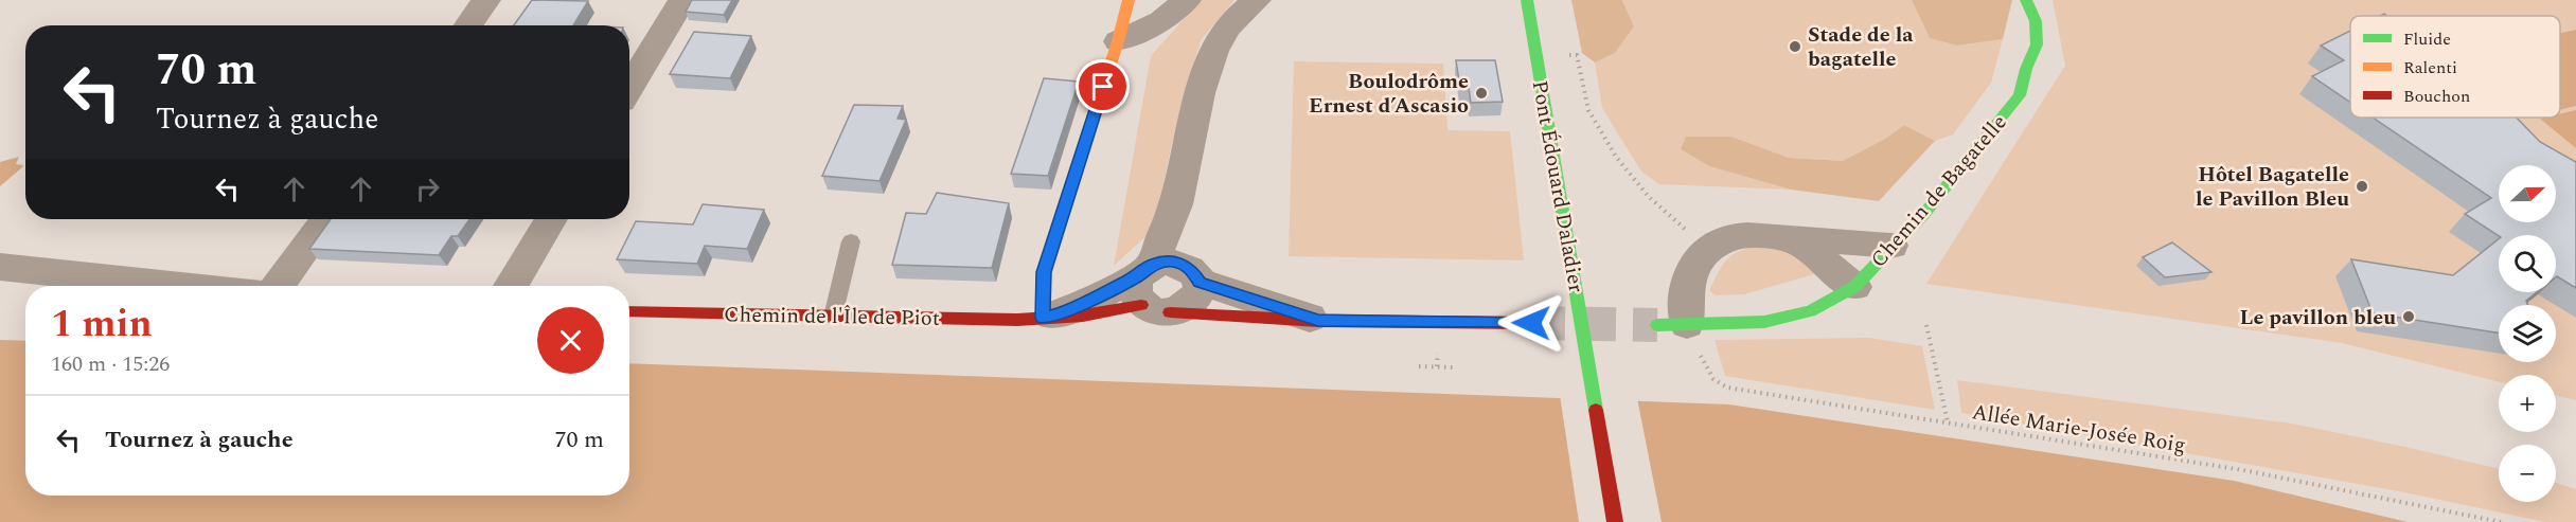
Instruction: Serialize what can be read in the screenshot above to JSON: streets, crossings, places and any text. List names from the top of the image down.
{
  "streets": {
    "street": ["Pont Édouard Daladier", "Chemin de Bagatelle", "Chemin de l'Île de Piot"],
    "path": ["Allée Marie-Josée Roig"]
  },
  "crossings": [
    ["Chemin de Bagatelle", "Allée Marie-Josée Roig"]
  ],
  "places": [
    "Stade de la bagatelle",
    "Boulodrôme Ernest d’Ascasio",
    "Hôtel Bagatelle le Pavillon Bleu",
    "Le pavillon bleu"
  ],
  "legend": ["Fluide", "Ralenti", "Bouchon"],
  "north": "right",
  "page": {
    "turn": ["70 m", "Tournez à gauche"],
    "map_buttons": ["+", "−"],
    "heading": ["1 min", "160 m · 15:26"],
    "list": [
      {
        "name": "Tournez à gauche",
        "value": "70 m"
      }
    ]
  }
}
